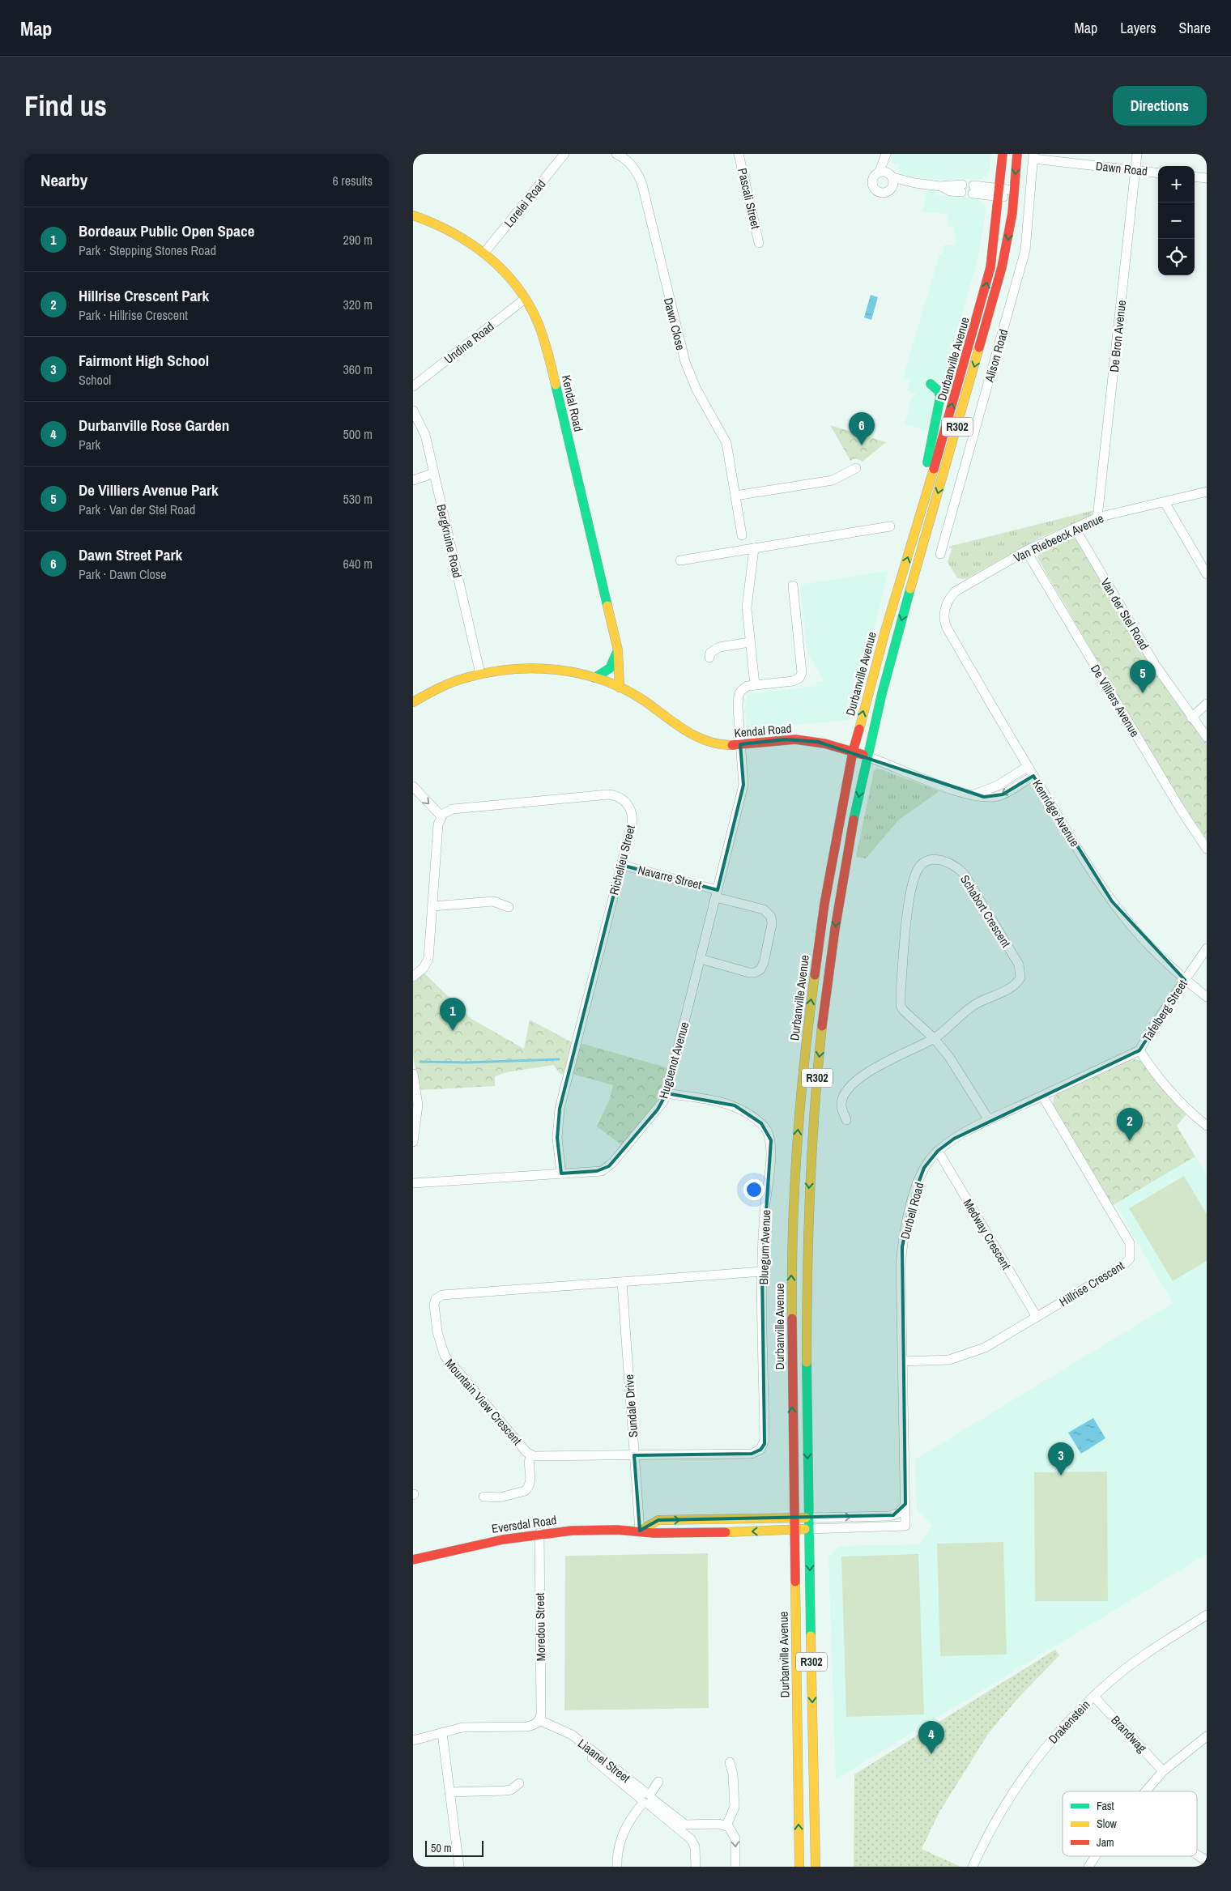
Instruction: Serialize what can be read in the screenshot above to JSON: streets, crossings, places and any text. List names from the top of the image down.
{
  "streets": {
    "main road": [
      "Durbanville Avenue",
      "Kendal Road",
      "R302",
      "Eversdal Road"
    ],
    "street": [
      "Dawn Road",
      "Pascali Street",
      "Lorelei Road",
      "Dawn Close",
      "De Bron Avenue",
      "Undine Road",
      "Alison Road",
      "Van Riebeeck Avenue",
      "Bergkruine Road",
      "Van der Stel Road",
      "De Villiers Avenue",
      "Kenridge Avenue",
      "Richelieu Street",
      "Navarre Street",
      "Schabort Crescent",
      "Tafelberg Street",
      "Huguenot Avenue",
      "Durbell Road",
      "Medway Crescent",
      "Bluegum Avenue",
      "Hillrise Crescent",
      "Mountain View Crescent",
      "Sundale Drive",
      "Moredou Street",
      "Drakenstein",
      "Brandwag",
      "Liaanel Street"
    ]
  },
  "crossings": [
    ["Dawn Road", "De Bron Avenue"],
    ["Dawn Road", "Alison Road"],
    ["Lorelei Road", "Kendal Road"],
    ["De Bron Avenue", "Van Riebeeck Avenue"],
    ["Undine Road", "Kendal Road"],
    ["Durbanville Avenue", "Kendal Road"],
    ["Durbanville Avenue", "Durbell Road"],
    ["Durbanville Avenue", "Eversdal Road"],
    ["Kendal Road", "Bergkruine Road"],
    ["Kendal Road", "Kenridge Avenue"],
    ["Kendal Road", "Huguenot Avenue"],
    ["Van Riebeeck Avenue", "Van der Stel Road"],
    ["Van Riebeeck Avenue", "De Villiers Avenue"],
    ["Van Riebeeck Avenue", "Kenridge Avenue"],
    ["Kenridge Avenue", "Tafelberg Street"],
    ["Richelieu Street", "Navarre Street"],
    ["Richelieu Street", "Huguenot Avenue"],
    ["Navarre Street", "Huguenot Avenue"],
    ["Schabort Crescent", "Durbell Road"],
    ["Tafelberg Street", "Durbell Road"],
    ["Huguenot Avenue", "Bluegum Avenue"],
    ["Durbell Road", "Medway Crescent"],
    ["Durbell Road", "Hillrise Crescent"],
    ["Durbell Road", "Eversdal Road"],
    ["Medway Crescent", "Hillrise Crescent"],
    ["Bluegum Avenue", "Mountain View Crescent"],
    ["Mountain View Crescent", "Sundale Drive"],
    ["Sundale Drive", "Eversdal Road"],
    ["Eversdal Road", "Moredou Street"],
    ["Moredou Street", "Liaanel Street"],
    ["Drakenstein", "Brandwag"]
  ],
  "legend": ["Fast", "Slow", "Jam"],
  "scale_bar": "50 m",
  "page": {
    "header": "Map",
    "nav": ["Map", "Layers", "Share"],
    "buttons": "Directions",
    "title": "Find us",
    "heading": ["Nearby", "6 results"],
    "map_buttons": ["+", "−"],
    "list": [
      {
        "mark": "1",
        "name": "Bordeaux Public Open Space",
        "note": "Park · Stepping Stones Road",
        "value": "290 m"
      },
      {
        "mark": "2",
        "name": "Hillrise Crescent Park",
        "note": "Park · Hillrise Crescent",
        "value": "320 m"
      },
      {
        "mark": "3",
        "name": "Fairmont High School",
        "note": "School",
        "value": "360 m"
      },
      {
        "mark": "4",
        "name": "Durbanville Rose Garden",
        "note": "Park",
        "value": "500 m"
      },
      {
        "mark": "5",
        "name": "De Villiers Avenue Park",
        "note": "Park · Van der Stel Road",
        "value": "530 m"
      },
      {
        "mark": "6",
        "name": "Dawn Street Park",
        "note": "Park · Dawn Close",
        "value": "640 m"
      }
    ],
    "pins": [
      "6",
      "5",
      "1",
      "2",
      "3",
      "4"
    ],
    "scale": "50 m"
  }
}
